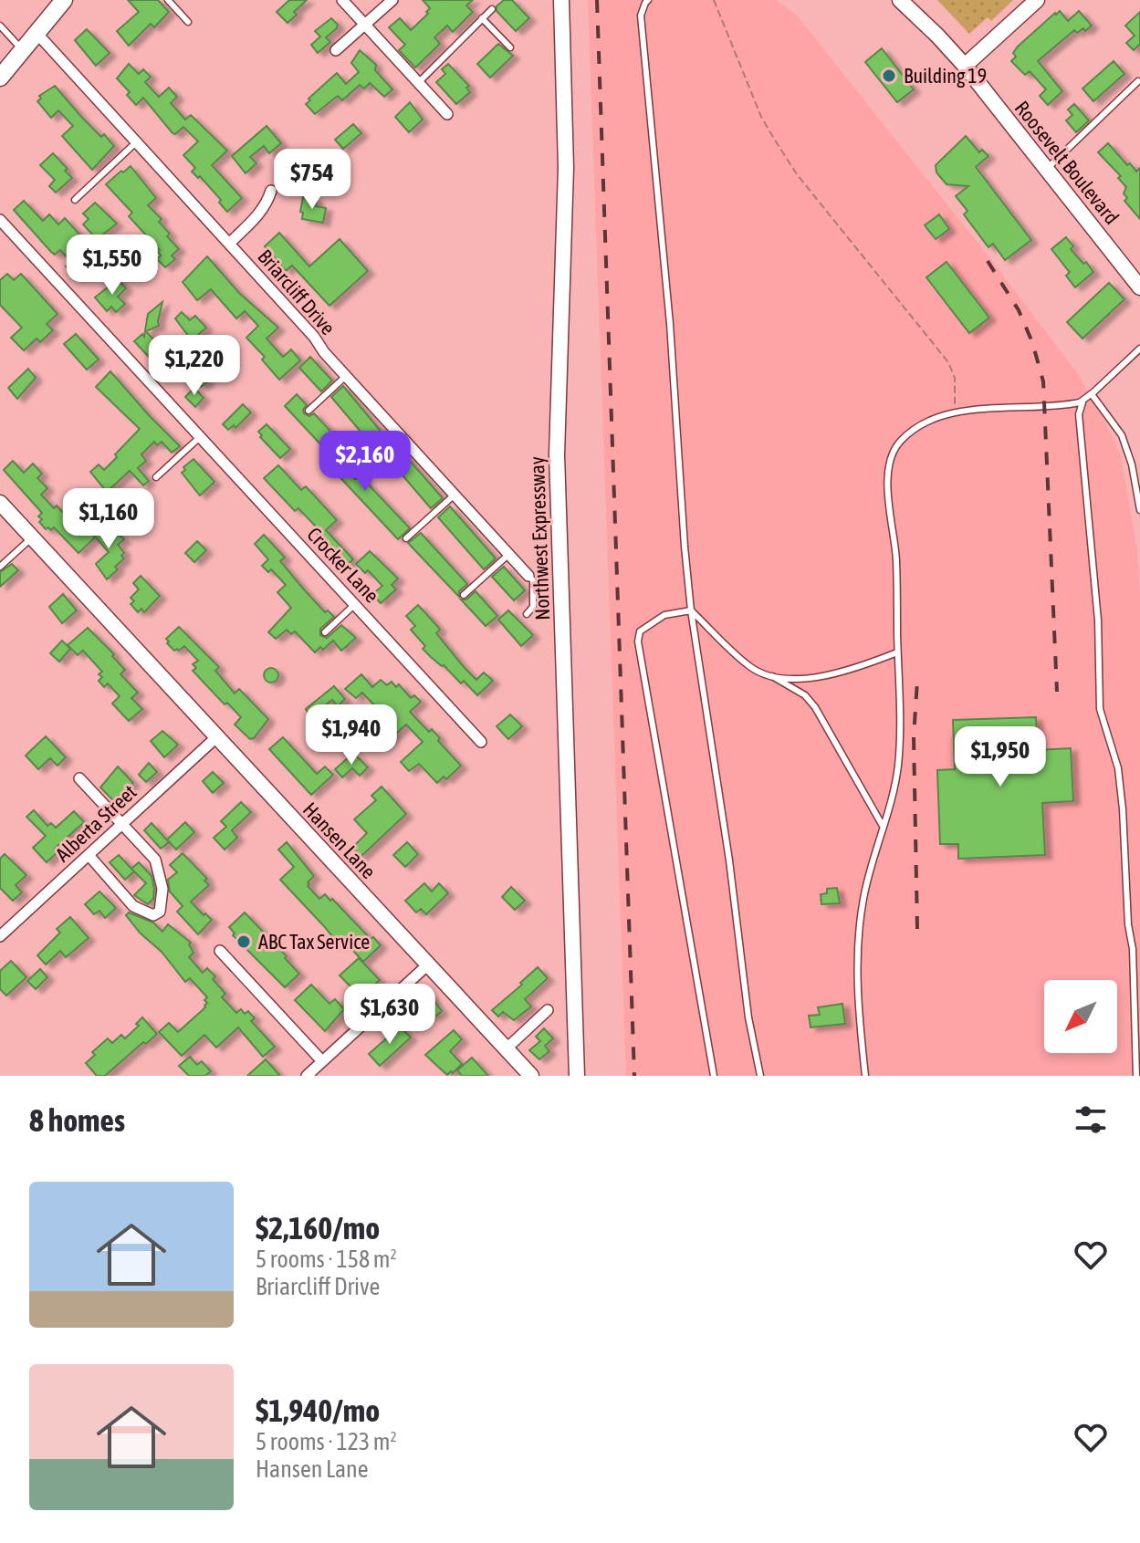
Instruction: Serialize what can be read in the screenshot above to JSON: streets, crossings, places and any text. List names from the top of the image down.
{
  "streets": {
    "main road": ["Roosevelt Boulevard", "Northwest Expressway", "Hansen Lane"],
    "street": ["Briarcliff Drive", "Crocker Lane", "Alberta Street"]
  },
  "crossings": [
    ["Alberta Street", "Hansen Lane"]
  ],
  "places": ["Building 19", "ABC Tax Service"],
  "north": "bottom left",
  "page": {
    "price": [
      "$754",
      "$1,550",
      "$1,220",
      "$2,160",
      "$1,160",
      "$1,940",
      "$1,950",
      "$1,630"
    ],
    "heading": "8 homes",
    "list": [
      {
        "name": "$2,160/mo",
        "note": "5 rooms · 158 m² · Briarcliff Drive"
      },
      {
        "name": "$1,940/mo",
        "note": "5 rooms · 123 m² · Hansen Lane"
      }
    ]
  }
}
